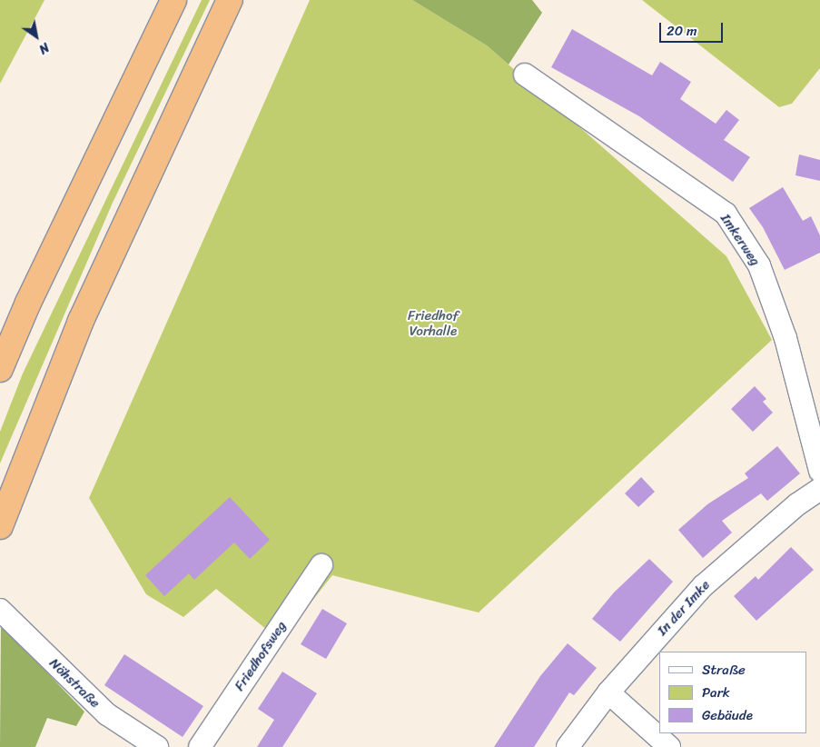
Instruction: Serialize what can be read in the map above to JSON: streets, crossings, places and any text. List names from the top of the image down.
{
  "streets": {
    "street": [
      "Imkerweg",
      "In der Imke",
      "Friedhofsweg",
      "Nöhstraße"
    ]
  },
  "parks": ["Friedhof Vorhalle"],
  "legend": ["Straße", "Park", "Gebäude"],
  "scale_bar": "20 m",
  "north": "bottom right"
}
